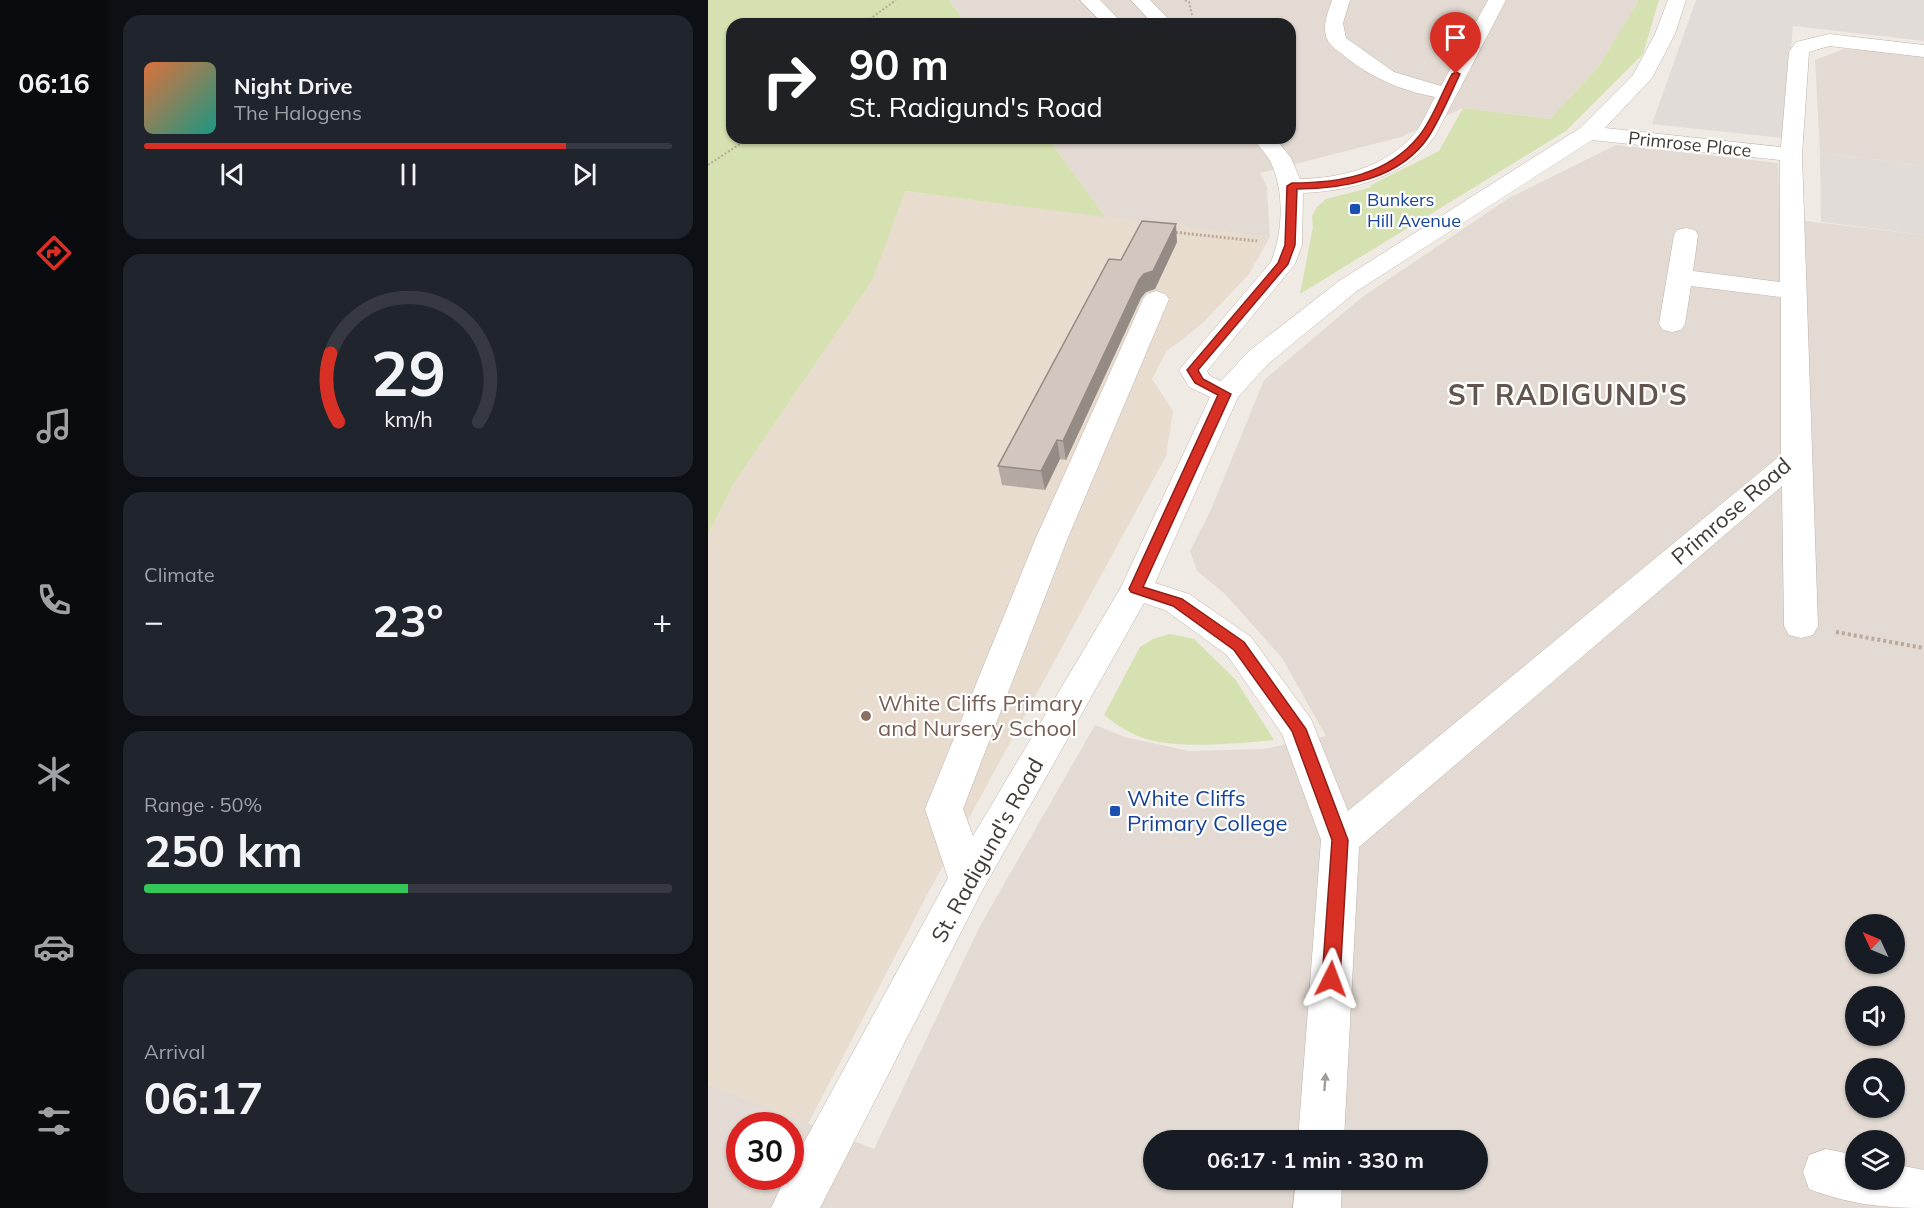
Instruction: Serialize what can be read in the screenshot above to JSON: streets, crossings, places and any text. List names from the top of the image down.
{
  "streets": {
    "street": ["Primrose Place", "Primrose Road", "St. Radigund's Road"]
  },
  "crossings": [
    ["Primrose Place", "Primrose Road"],
    ["Primrose Place", "St. Radigund's Road"]
  ],
  "districts": ["ST RADIGUND'S"],
  "places": {
    "transit": ["Bunkers Hill Avenue", "White Cliffs Primary College"],
    "other": ["White Cliffs Primary and Nursery School"]
  },
  "north": "top left",
  "page": {
    "tabs": "06:16",
    "turn": ["90 m", "St. Radigund's Road"],
    "song": ["Night Drive", "The Halogens"],
    "tile": [
      "Climate",
      ["Range · 50%", "250 km"],
      ["Arrival", "06:17"]
    ],
    "heat": ["−", "23°", "+"],
    "limit": "30",
    "trip": "06:17 · 1 min · 330 m",
    "gauge": ["29", "km/h"]
  }
}
